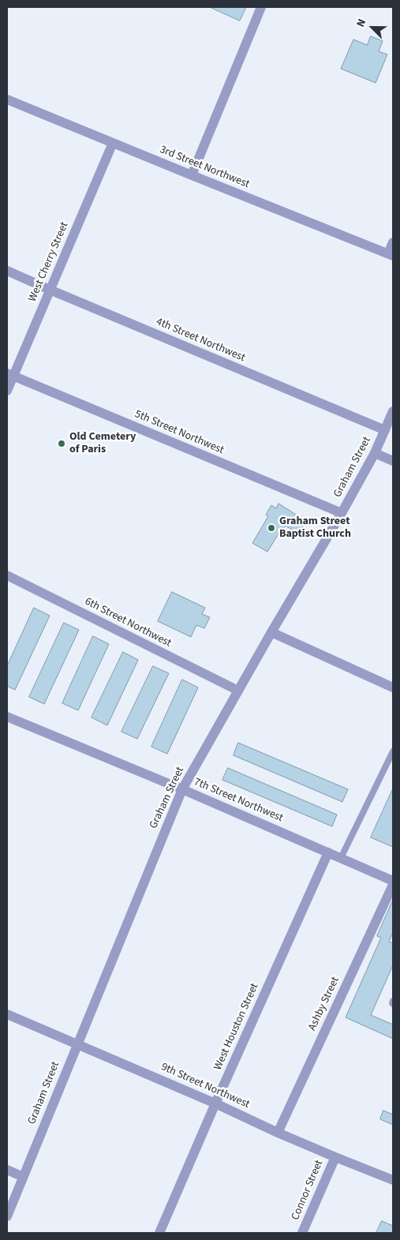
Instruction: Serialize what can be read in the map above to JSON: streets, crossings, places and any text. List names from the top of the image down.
{
  "streets": {
    "street": [
      "3rd Street Northwest",
      "West Cherry Street",
      "4th Street Northwest",
      "5th Street Northwest",
      "Graham Street",
      "6th Street Northwest",
      "7th Street Northwest",
      "Ashby Street",
      "West Houston Street",
      "9th Street Northwest",
      "Connor Street"
    ]
  },
  "crossings": [
    ["3rd Street Northwest", "West Cherry Street"],
    ["West Cherry Street", "4th Street Northwest"],
    ["West Cherry Street", "5th Street Northwest"],
    ["4th Street Northwest", "Graham Street"],
    ["5th Street Northwest", "Graham Street"],
    ["Graham Street", "6th Street Northwest"],
    ["Graham Street", "7th Street Northwest"],
    ["Graham Street", "9th Street Northwest"],
    ["7th Street Northwest", "West Houston Street"],
    ["Ashby Street", "9th Street Northwest"],
    ["West Houston Street", "9th Street Northwest"],
    ["9th Street Northwest", "Connor Street"]
  ],
  "places": ["Old Cemetery of Paris", "Graham Street Baptist Church"],
  "north": "top left"
}
